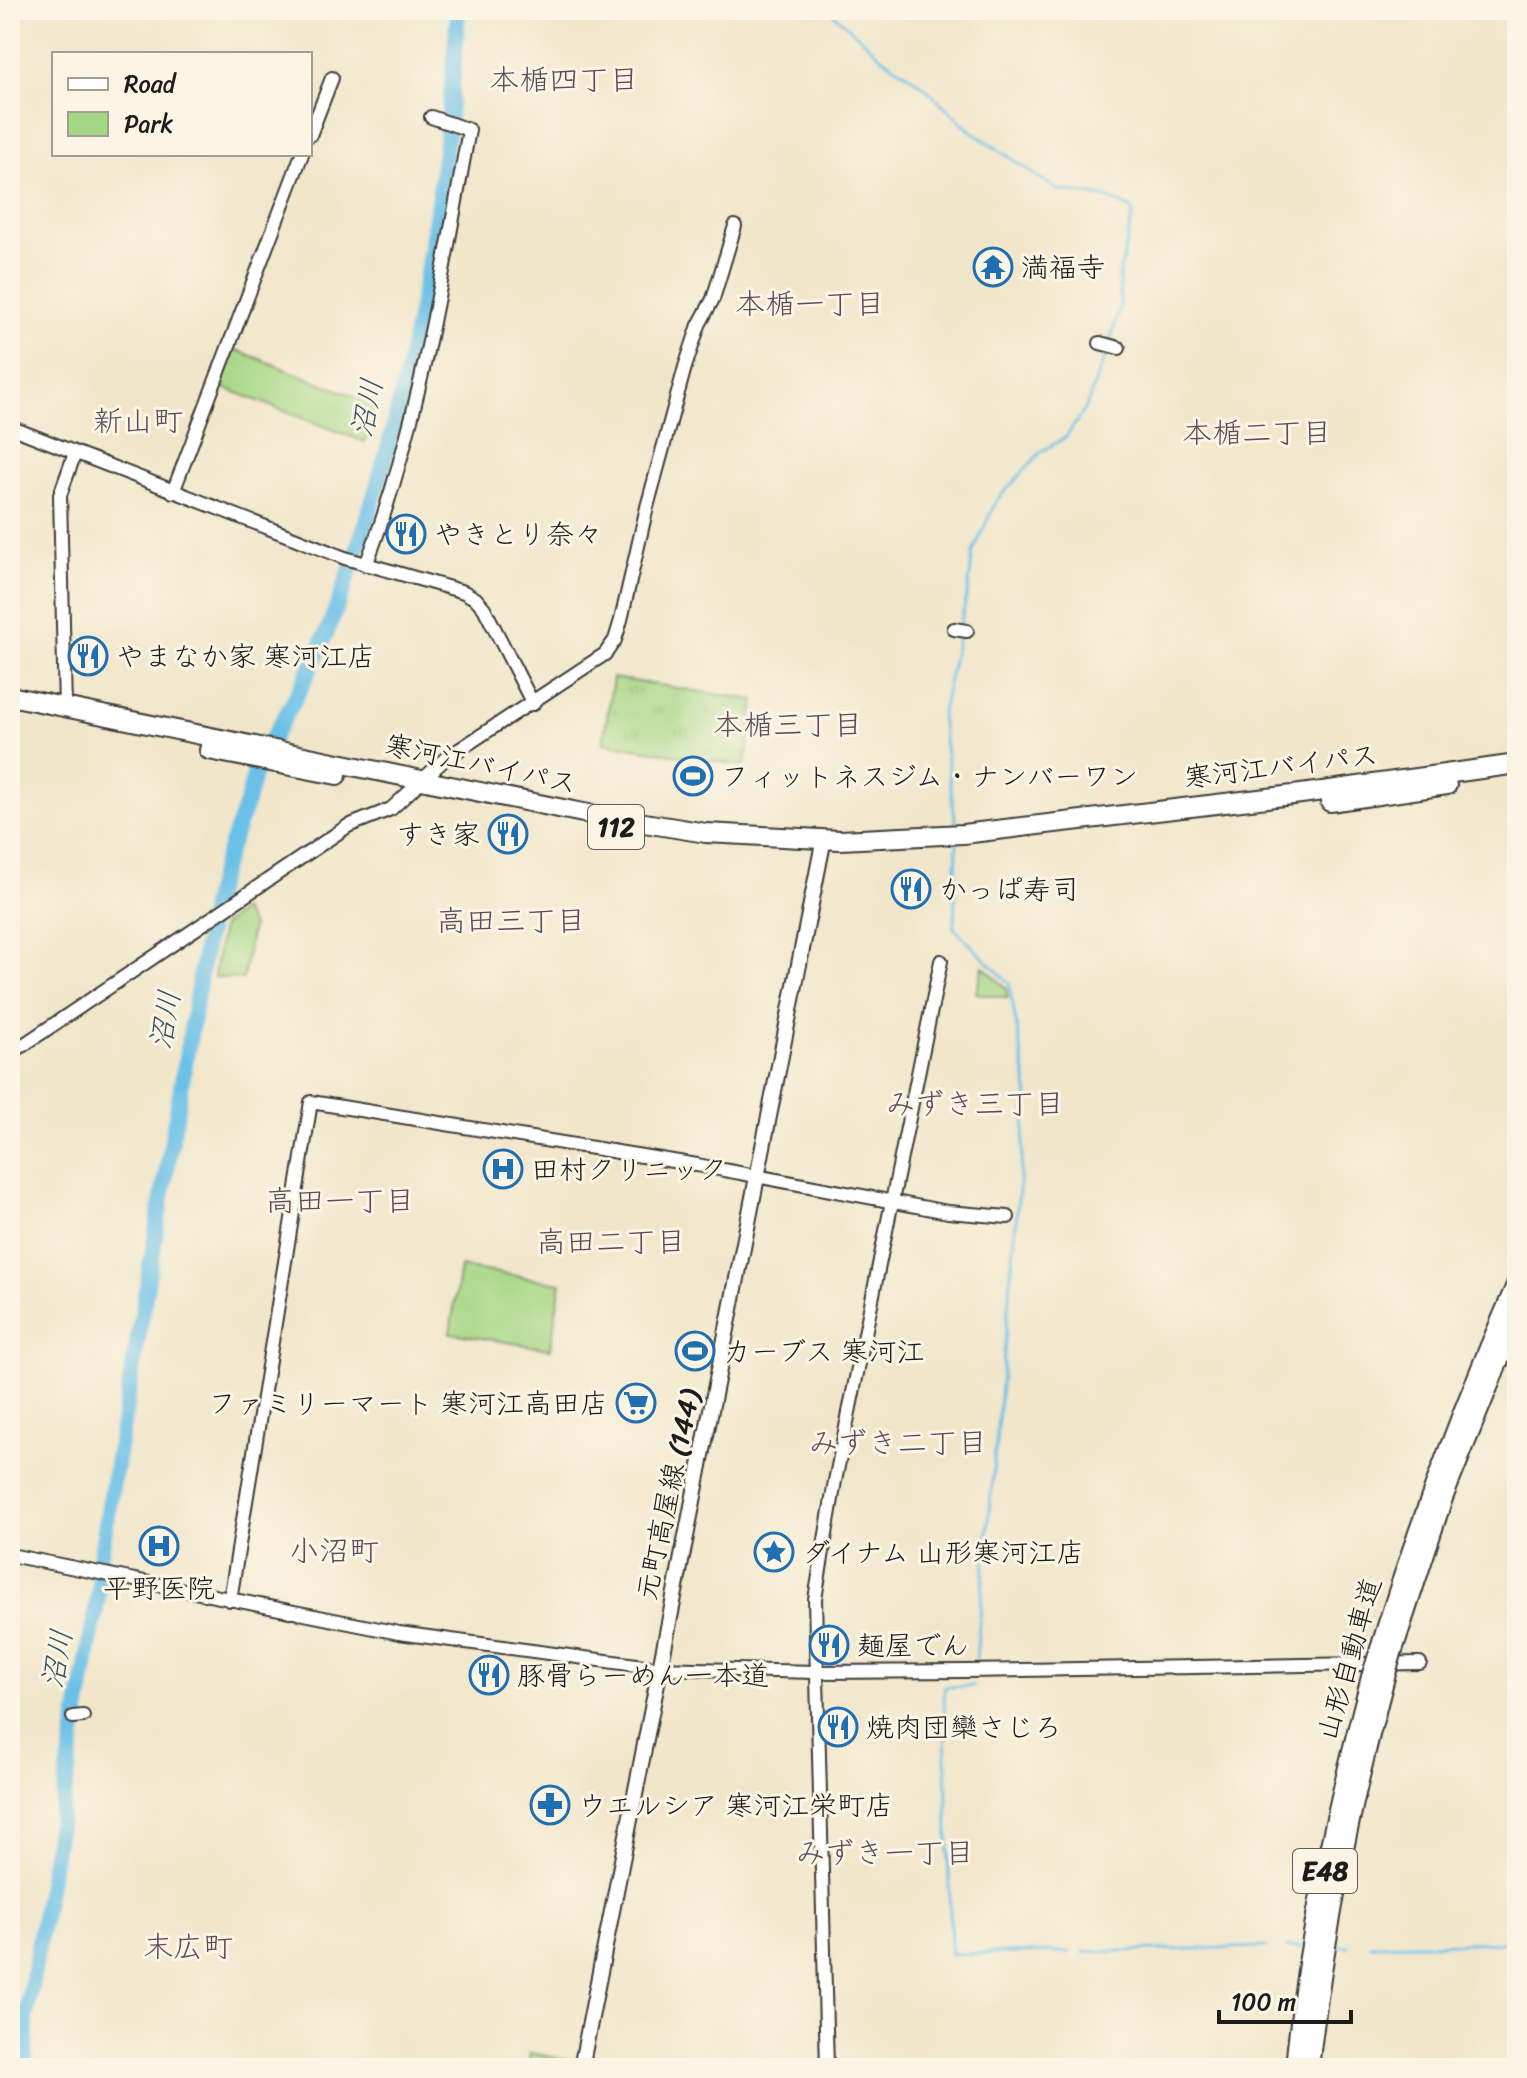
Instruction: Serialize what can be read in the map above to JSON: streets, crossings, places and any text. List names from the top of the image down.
{
  "streets": {
    "highway": [
      "寒河江バイパス",
      "112",
      "山形自動車道",
      "E48"
    ],
    "main road": ["元町高屋線 (144)"]
  },
  "crossings": [
    ["寒河江バイパス", "元町高屋線 (144)"]
  ],
  "districts": [
    "本楯四丁目",
    "本楯一丁目",
    "新山町",
    "本楯二丁目",
    "本楯三丁目",
    "高田三丁目",
    "みずき三丁目",
    "高田一丁目",
    "高田二丁目",
    "みずき二丁目",
    "小沼町",
    "みずき一丁目",
    "末広町"
  ],
  "water": ["沼川"],
  "places": {
    "temple": ["満福寺"],
    "restaurant": [
      "やきとり奈々",
      "やまなか家 寒河江店",
      "すき家",
      "かっぱ寿司",
      "麺屋でん",
      "豚骨らーめん一本道",
      "焼肉団欒さじろ"
    ],
    "sports": ["フィットネスジム・ナンバーワン", "カーブス 寒河江"],
    "hospital": ["田村クリニック", "平野医院"],
    "supermarket": ["ファミリーマート 寒河江高田店"],
    "place": ["ダイナム 山形寒河江店"],
    "pharmacy": ["ウエルシア 寒河江栄町店"]
  },
  "legend": ["Road", "Park"],
  "scale_bar": "100 m"
}
